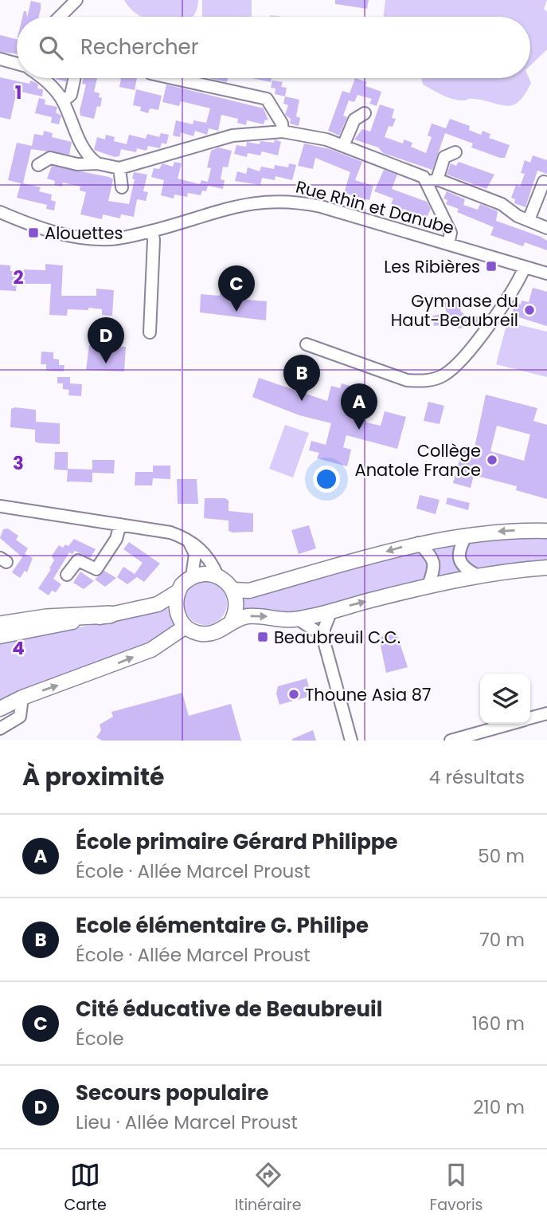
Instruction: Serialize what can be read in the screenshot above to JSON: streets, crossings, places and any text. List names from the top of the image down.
{
  "streets": {
    "street": ["Rue Rhin et Danube"]
  },
  "places": {
    "transit": ["Alouettes", "Les Ribières", "Beaubreuil C.C."],
    "other": ["Gymnase du Haut-Beaubreil", "Collège Anatole France", "Thoune Asia 87"]
  },
  "page": {
    "search": "Rechercher",
    "pins": [
      "C",
      "D",
      "B",
      "A"
    ],
    "heading": ["À proximité", "4 résultats"],
    "list": [
      {
        "mark": "A",
        "name": "École primaire Gérard Philippe",
        "note": "École · Allée Marcel Proust",
        "value": "50 m"
      },
      {
        "mark": "B",
        "name": "Ecole élémentaire G. Philipe",
        "note": "École · Allée Marcel Proust",
        "value": "70 m"
      },
      {
        "mark": "C",
        "name": "Cité éducative de Beaubreuil",
        "note": "École",
        "value": "160 m"
      },
      {
        "mark": "D",
        "name": "Secours populaire",
        "note": "Lieu · Allée Marcel Proust",
        "value": "210 m"
      }
    ],
    "nav": ["Carte", "Itinéraire", "Favoris"]
  },
  "grid": {
    "rows": [
      "1",
      "2",
      "3",
      "4"
    ]
  }
}
